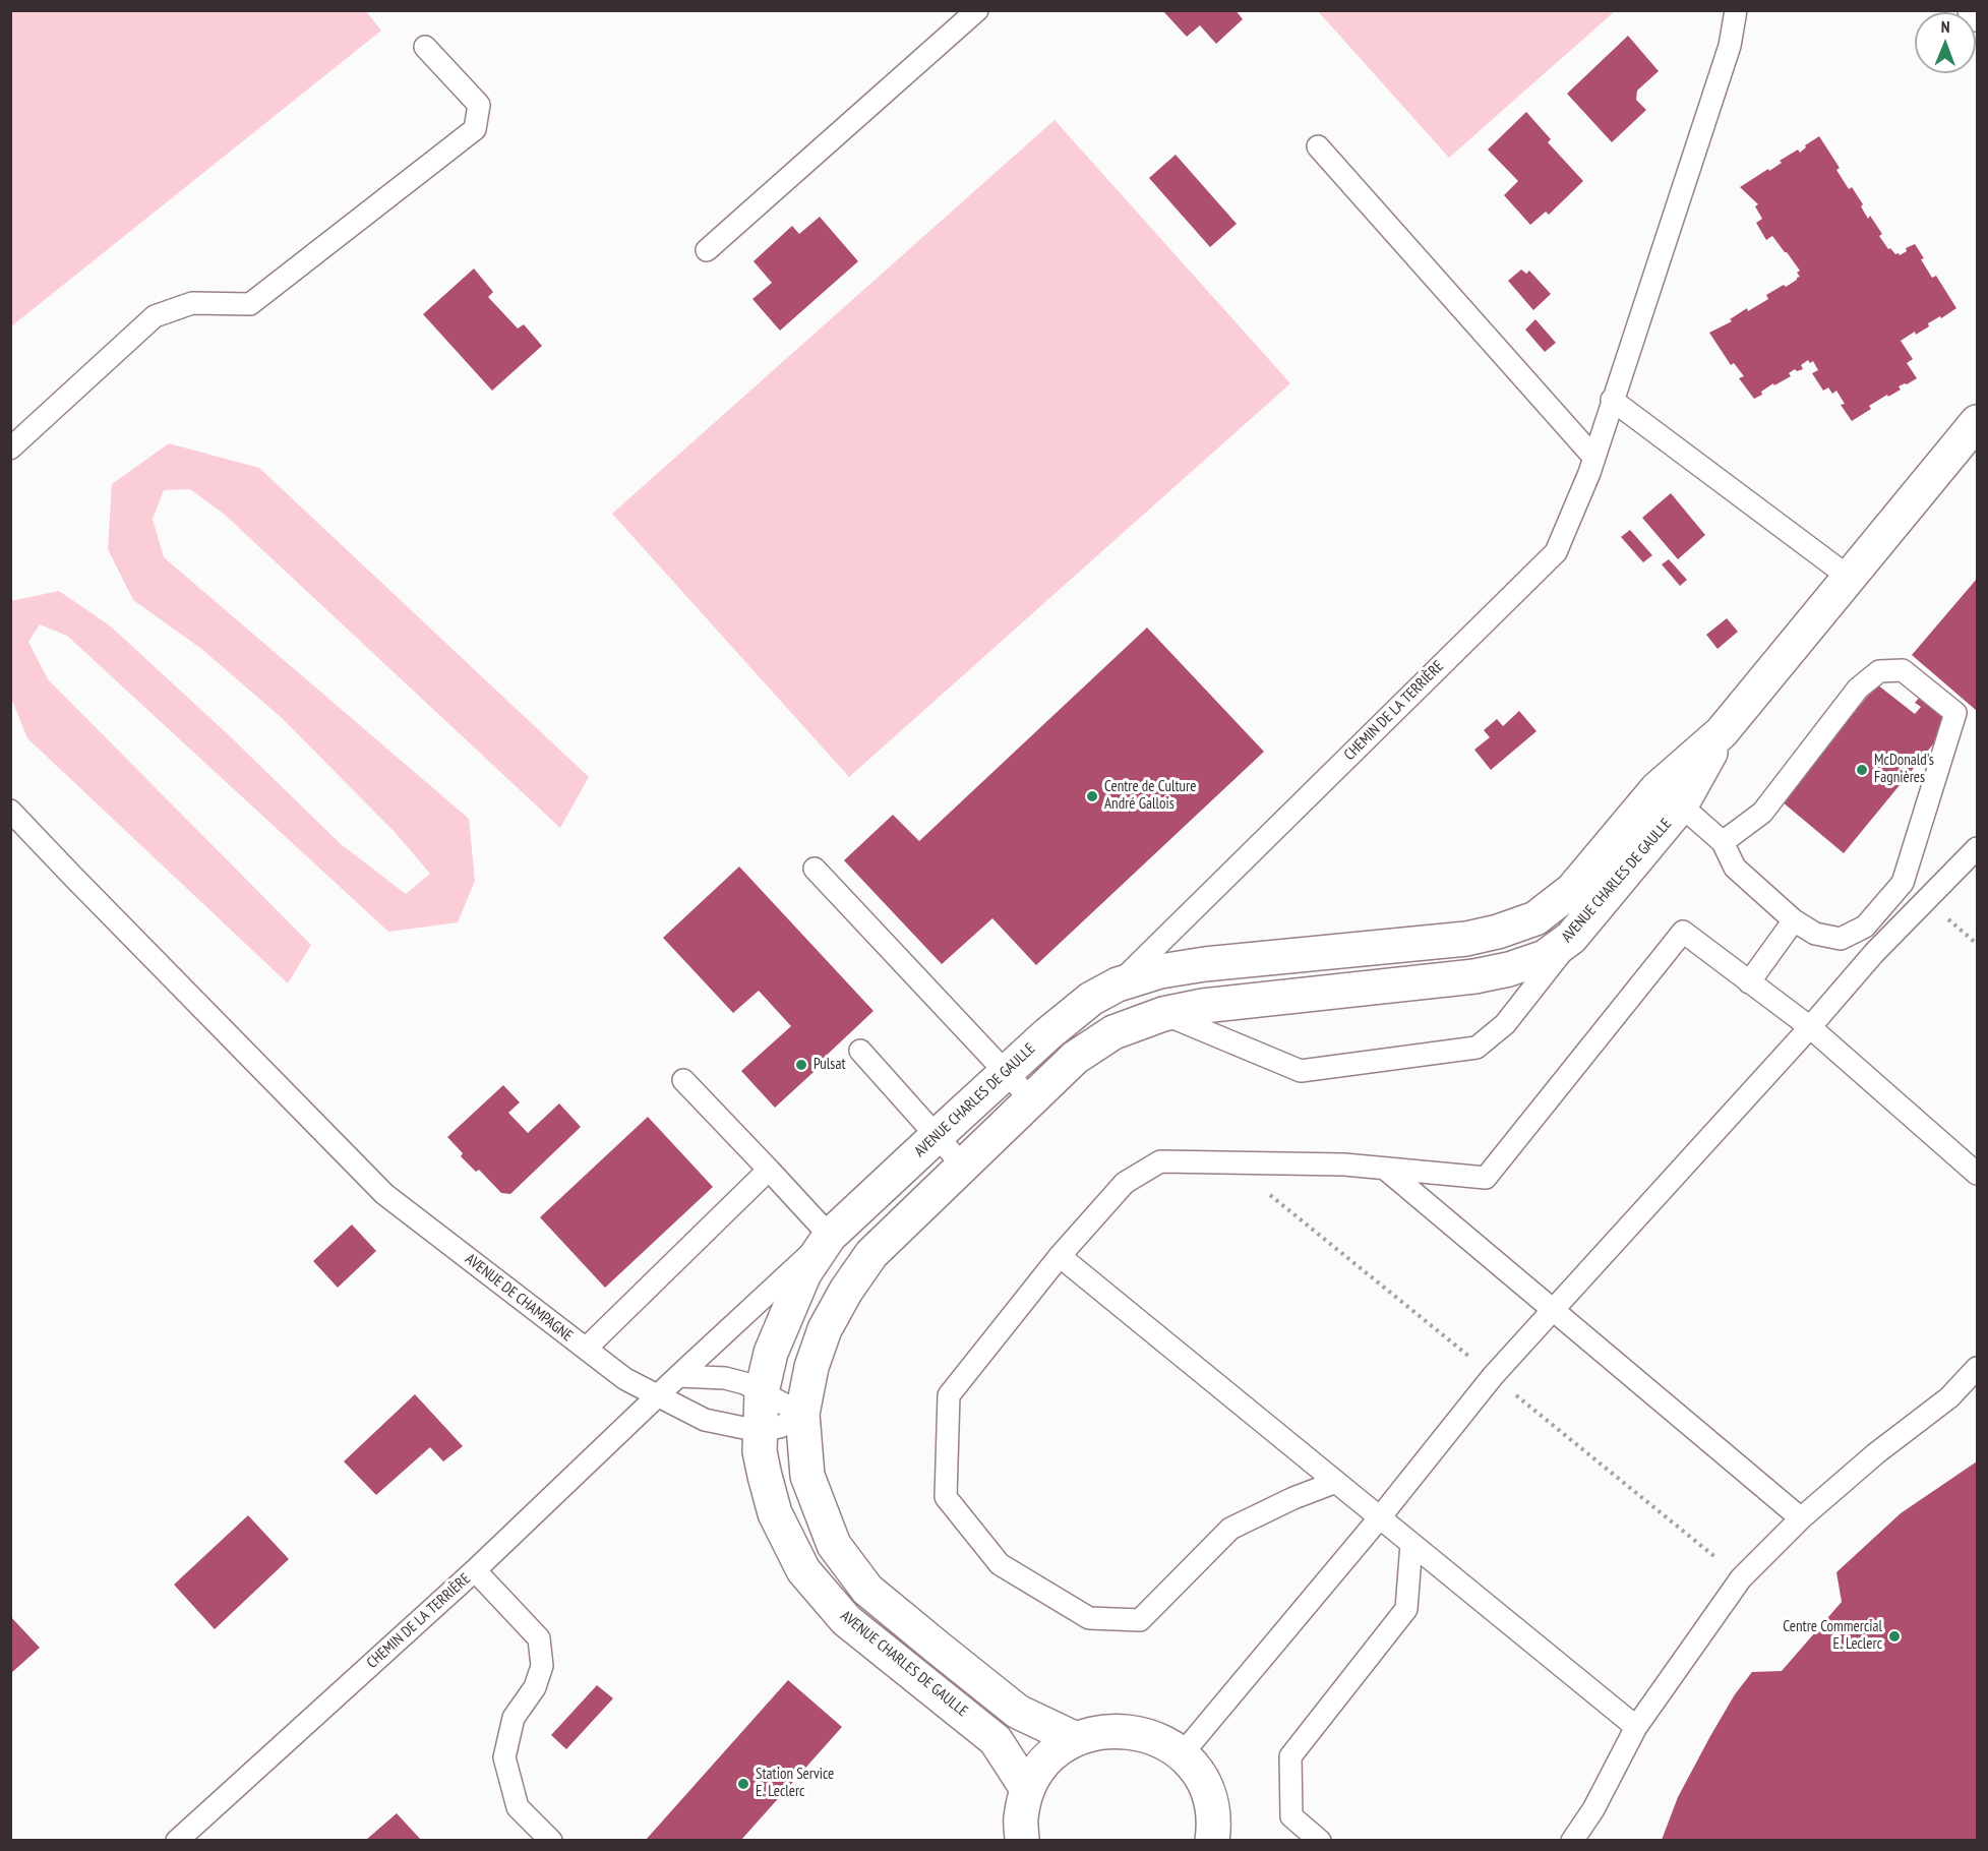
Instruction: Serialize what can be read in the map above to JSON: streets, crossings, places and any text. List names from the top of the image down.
{
  "streets": {
    "street": ["AVENUE CHARLES DE GAULLE"],
    "lane": ["CHEMIN DE LA TERRIÈRE", "AVENUE DE CHAMPAGNE"]
  },
  "crossings": [
    ["CHEMIN DE LA TERRIÈRE", "AVENUE CHARLES DE GAULLE"],
    ["CHEMIN DE LA TERRIÈRE", "AVENUE DE CHAMPAGNE"],
    ["AVENUE CHARLES DE GAULLE", "AVENUE DE CHAMPAGNE"]
  ],
  "places": [
    "McDonald's Fagnières",
    "Centre de Culture André Gallois",
    "Pulsat",
    "Centre Commercial E. Leclerc",
    "Station Service E. Leclerc"
  ],
  "north": "top"
}
